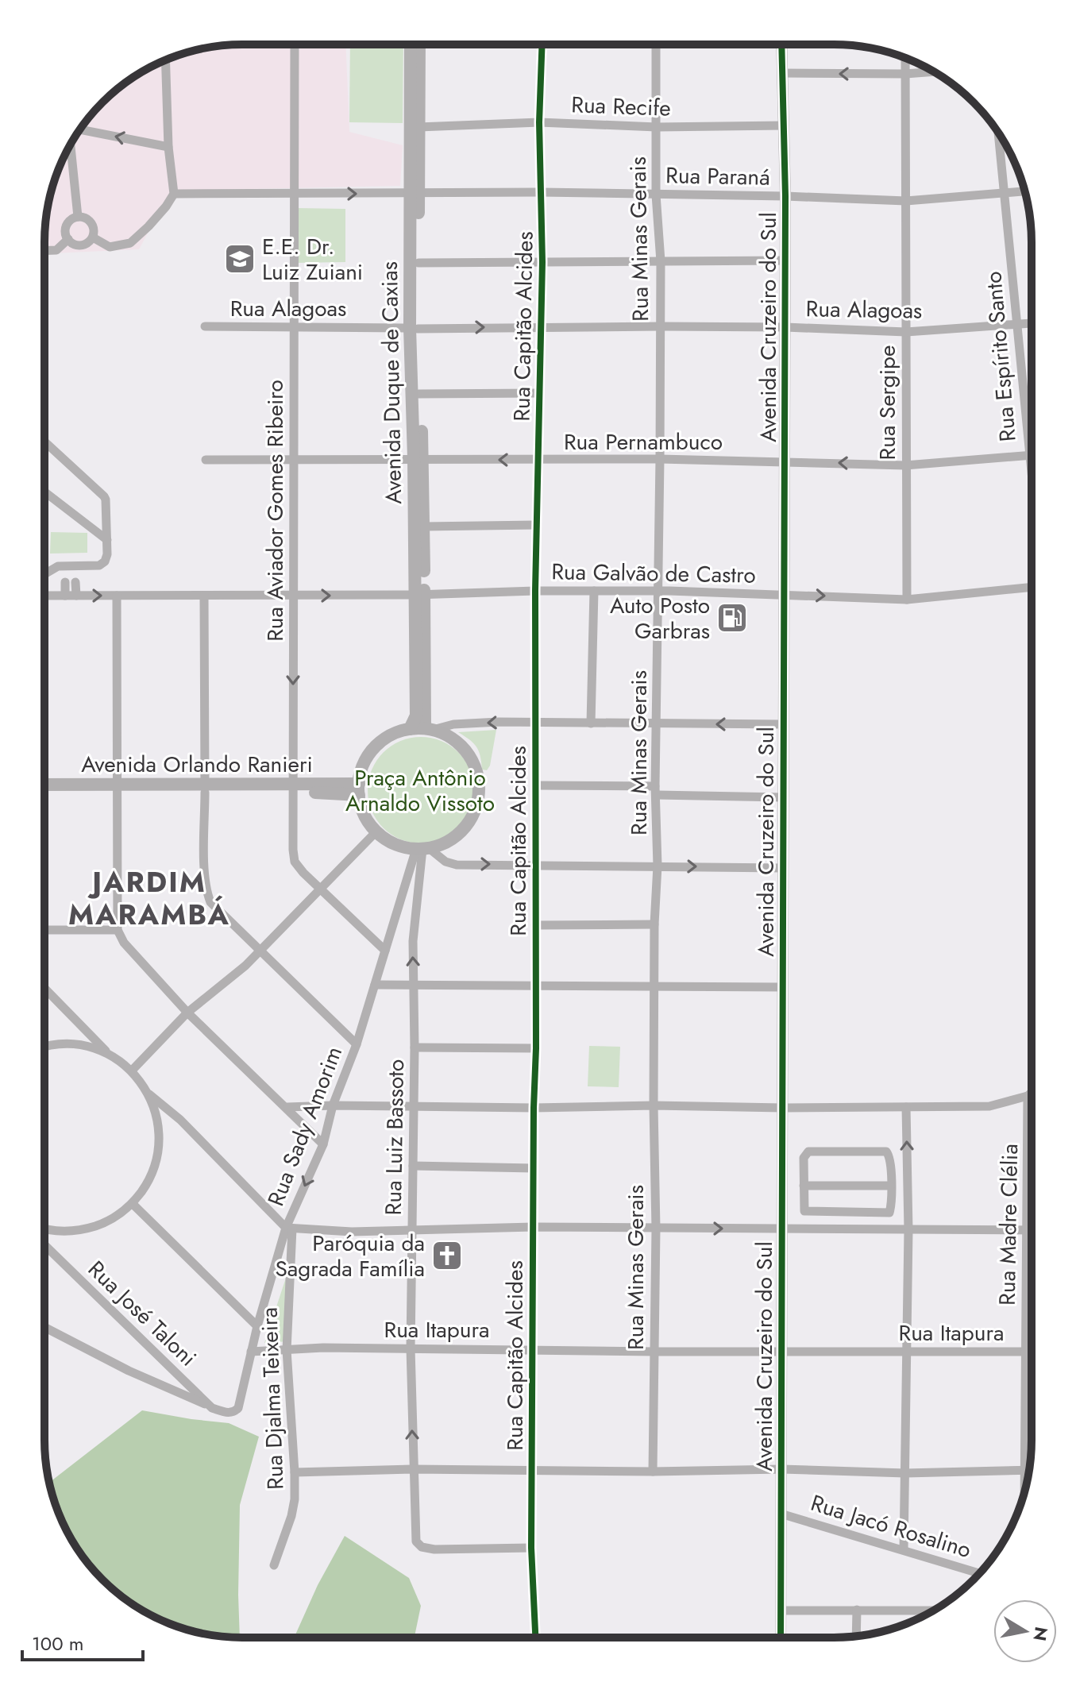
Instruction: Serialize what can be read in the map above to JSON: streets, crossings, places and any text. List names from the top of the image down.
{
  "streets": {
    "main road": ["Avenida Duque de Caxias", "Avenida Orlando Ranieri"],
    "street": [
      "Rua Recife",
      "Rua Paraná",
      "Rua Minas Gerais",
      "Rua Alagoas",
      "Rua Capitão Alcides",
      "Avenida Cruzeiro do Sul",
      "Rua Espírito Santo",
      "Rua Sergipe",
      "Rua Pernambuco",
      "Rua Aviador Gomes Ribeiro",
      "Rua Galvão de Castro",
      "Rua Sady Amorim",
      "Rua Luiz Bassoto",
      "Rua Madre Clélia",
      "Rua José Taloni",
      "Rua Itapura",
      "Rua Djalma Teixeira",
      "Rua Jacó Rosalino"
    ]
  },
  "crossings": [
    ["Rua Recife", "Rua Minas Gerais"],
    ["Rua Recife", "Rua Capitão Alcides"],
    ["Rua Recife", "Avenida Cruzeiro do Sul"],
    ["Rua Recife", "Avenida Duque de Caxias"],
    ["Rua Paraná", "Rua Minas Gerais"],
    ["Rua Paraná", "Rua Capitão Alcides"],
    ["Rua Paraná", "Avenida Cruzeiro do Sul"],
    ["Rua Paraná", "Rua Espírito Santo"],
    ["Rua Paraná", "Avenida Duque de Caxias"],
    ["Rua Paraná", "Rua Sergipe"],
    ["Rua Paraná", "Rua Aviador Gomes Ribeiro"],
    ["Rua Minas Gerais", "Rua Alagoas"],
    ["Rua Minas Gerais", "Rua Pernambuco"],
    ["Rua Minas Gerais", "Rua Galvão de Castro"],
    ["Rua Minas Gerais", "Rua Itapura"],
    ["Rua Alagoas", "Rua Capitão Alcides"],
    ["Rua Alagoas", "Avenida Cruzeiro do Sul"],
    ["Rua Alagoas", "Rua Espírito Santo"],
    ["Rua Alagoas", "Avenida Duque de Caxias"],
    ["Rua Alagoas", "Rua Sergipe"],
    ["Rua Alagoas", "Rua Aviador Gomes Ribeiro"],
    ["Rua Capitão Alcides", "Rua Pernambuco"],
    ["Rua Capitão Alcides", "Rua Galvão de Castro"],
    ["Rua Capitão Alcides", "Rua Luiz Bassoto"],
    ["Rua Capitão Alcides", "Rua Itapura"],
    ["Avenida Cruzeiro do Sul", "Rua Pernambuco"],
    ["Avenida Cruzeiro do Sul", "Rua Galvão de Castro"],
    ["Avenida Cruzeiro do Sul", "Rua Itapura"],
    ["Avenida Cruzeiro do Sul", "Rua Jacó Rosalino"],
    ["Rua Espírito Santo", "Rua Pernambuco"],
    ["Avenida Duque de Caxias", "Rua Pernambuco"],
    ["Avenida Duque de Caxias", "Rua Galvão de Castro"],
    ["Avenida Duque de Caxias", "Avenida Orlando Ranieri"],
    ["Avenida Duque de Caxias", "Rua Sady Amorim"],
    ["Avenida Duque de Caxias", "Rua Luiz Bassoto"],
    ["Rua Sergipe", "Rua Pernambuco"],
    ["Rua Sergipe", "Rua Galvão de Castro"],
    ["Rua Pernambuco", "Rua Aviador Gomes Ribeiro"],
    ["Rua Aviador Gomes Ribeiro", "Rua Galvão de Castro"],
    ["Rua Aviador Gomes Ribeiro", "Avenida Orlando Ranieri"],
    ["Rua Aviador Gomes Ribeiro", "Rua Sady Amorim"],
    ["Avenida Orlando Ranieri", "Rua Sady Amorim"],
    ["Avenida Orlando Ranieri", "Rua Luiz Bassoto"],
    ["Rua Sady Amorim", "Rua Luiz Bassoto"],
    ["Rua Sady Amorim", "Rua José Taloni"],
    ["Rua Sady Amorim", "Rua Itapura"],
    ["Rua Sady Amorim", "Rua Djalma Teixeira"],
    ["Rua Luiz Bassoto", "Rua Itapura"],
    ["Rua Madre Clélia", "Rua Itapura"],
    ["Rua Itapura", "Rua Djalma Teixeira"]
  ],
  "districts": ["JARDIM MARAMBÁ"],
  "parks": ["Praça Antônio Arnaldo Vissoto"],
  "places": {
    "school or university": ["E.E. Dr. Luiz Zuiani"],
    "fuel station": ["Auto Posto Garbras"],
    "church": ["Paróquia da Sagrada Família"]
  },
  "scale_bar": "100 m",
  "north": "right"
}
